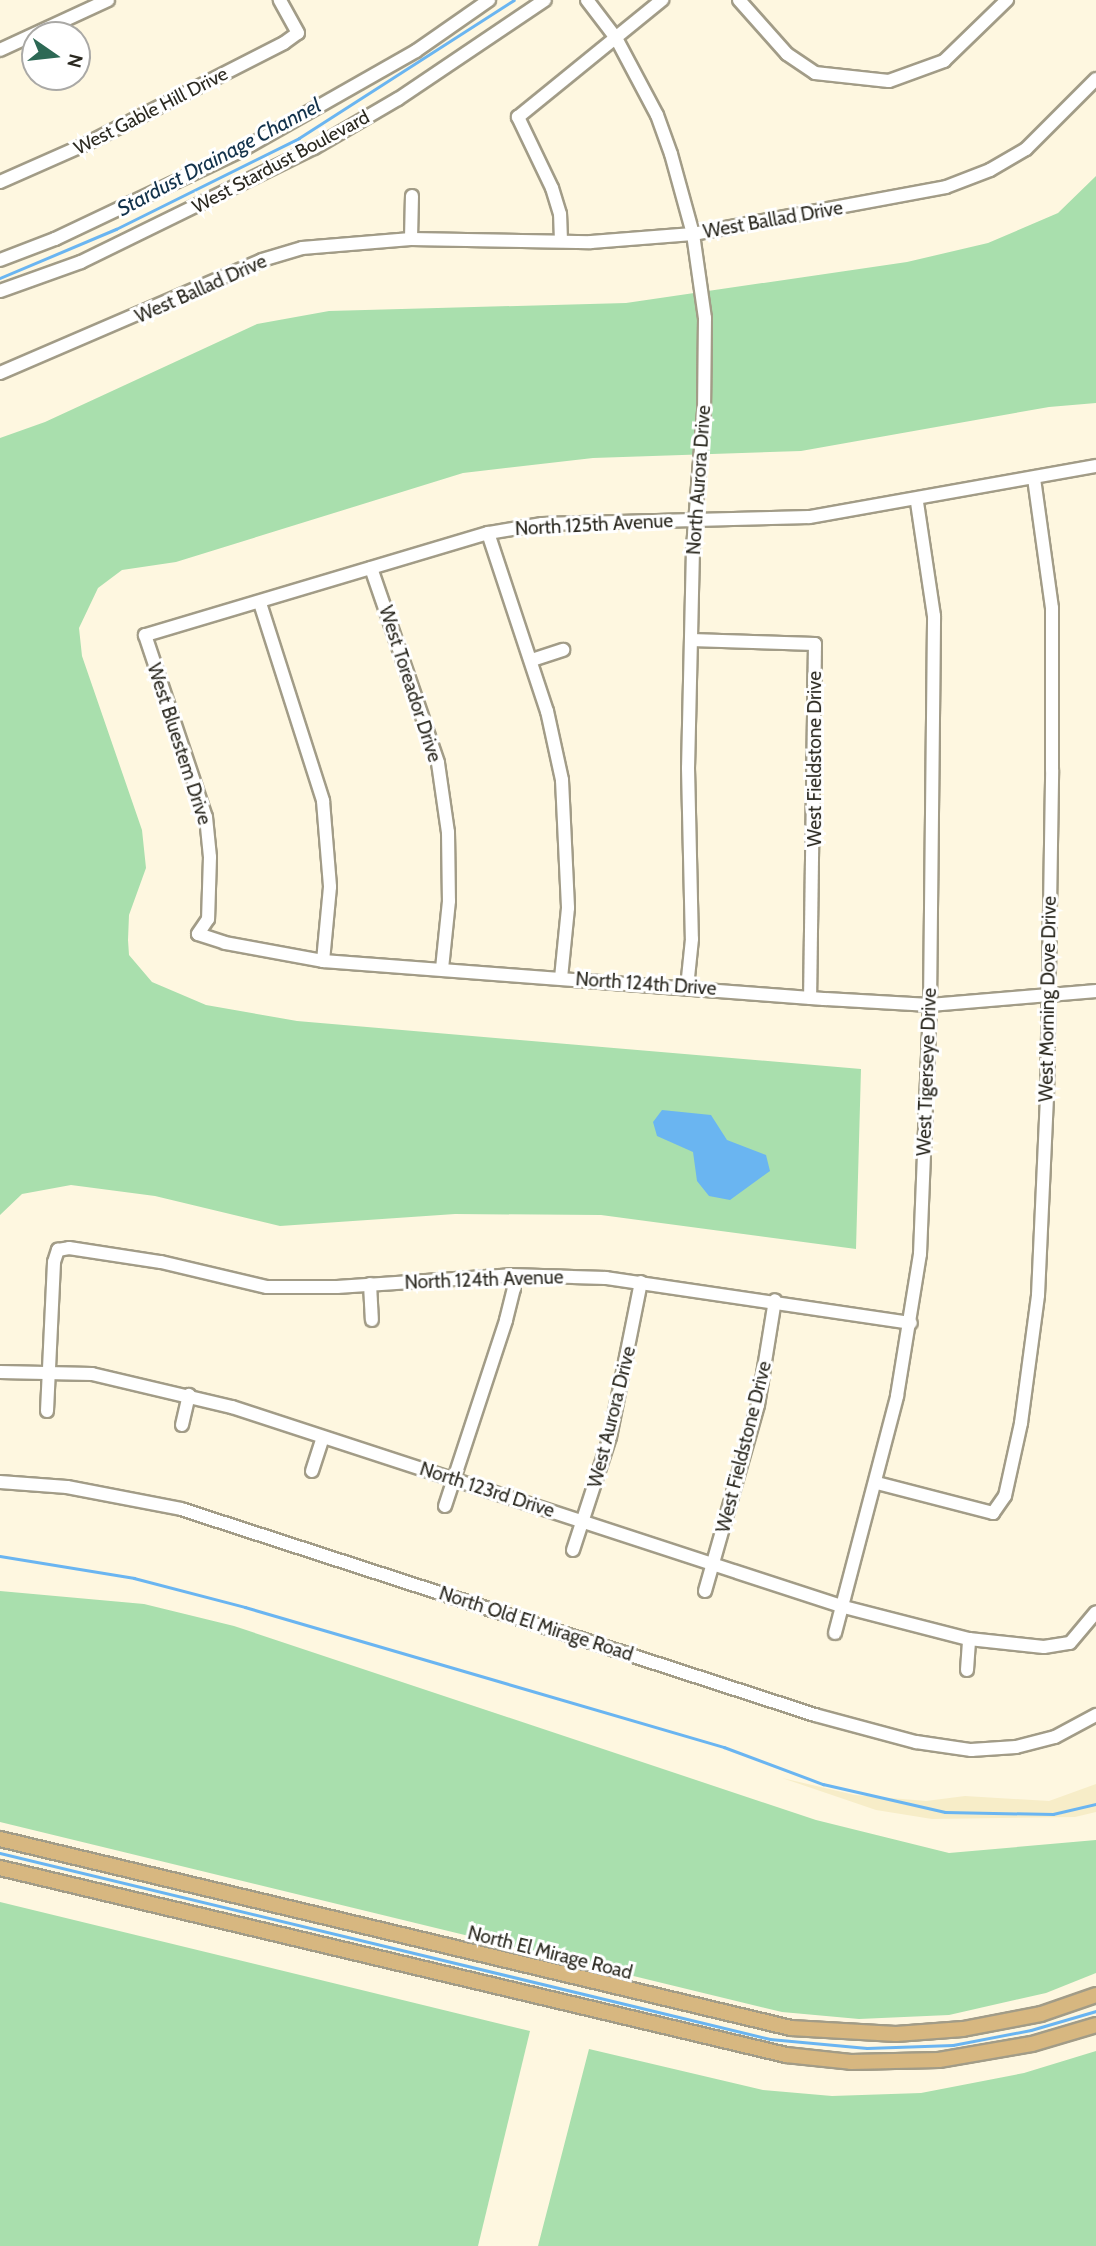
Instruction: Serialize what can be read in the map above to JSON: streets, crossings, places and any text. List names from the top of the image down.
{
  "streets": {
    "main road": ["North El Mirage Road"],
    "street": [
      "West Gable Hill Drive",
      "West Stardust Boulevard",
      "West Ballad Drive",
      "North Aurora Drive",
      "North 125th Avenue",
      "West Toreador Drive",
      "West Bluestem Drive",
      "West Fieldstone Drive",
      "North 124th Drive",
      "West Morning Dove Drive",
      "West Tigerseye Drive",
      "North 124th Avenue",
      "West Aurora Drive",
      "North 123rd Drive",
      "North Old El Mirage Road"
    ]
  },
  "crossings": [
    ["West Ballad Drive", "North Aurora Drive"],
    ["North Aurora Drive", "North 125th Avenue"],
    ["North Aurora Drive", "West Fieldstone Drive"],
    ["North Aurora Drive", "North 124th Drive"],
    ["North 125th Avenue", "West Toreador Drive"],
    ["North 125th Avenue", "West Bluestem Drive"],
    ["North 125th Avenue", "West Morning Dove Drive"],
    ["North 125th Avenue", "West Tigerseye Drive"],
    ["West Toreador Drive", "North 124th Drive"],
    ["West Bluestem Drive", "North 124th Drive"],
    ["West Fieldstone Drive", "North 124th Drive"],
    ["West Fieldstone Drive", "North 124th Avenue"],
    ["West Fieldstone Drive", "North 123rd Drive"],
    ["North 124th Drive", "West Morning Dove Drive"],
    ["North 124th Drive", "West Tigerseye Drive"],
    ["West Morning Dove Drive", "West Tigerseye Drive"],
    ["West Tigerseye Drive", "North 124th Avenue"],
    ["West Tigerseye Drive", "North 123rd Drive"],
    ["North 124th Avenue", "West Aurora Drive"],
    ["North 124th Avenue", "North 123rd Drive"],
    ["West Aurora Drive", "North 123rd Drive"]
  ],
  "water": ["Stardust Drainage Channel"],
  "north": "right"
}
